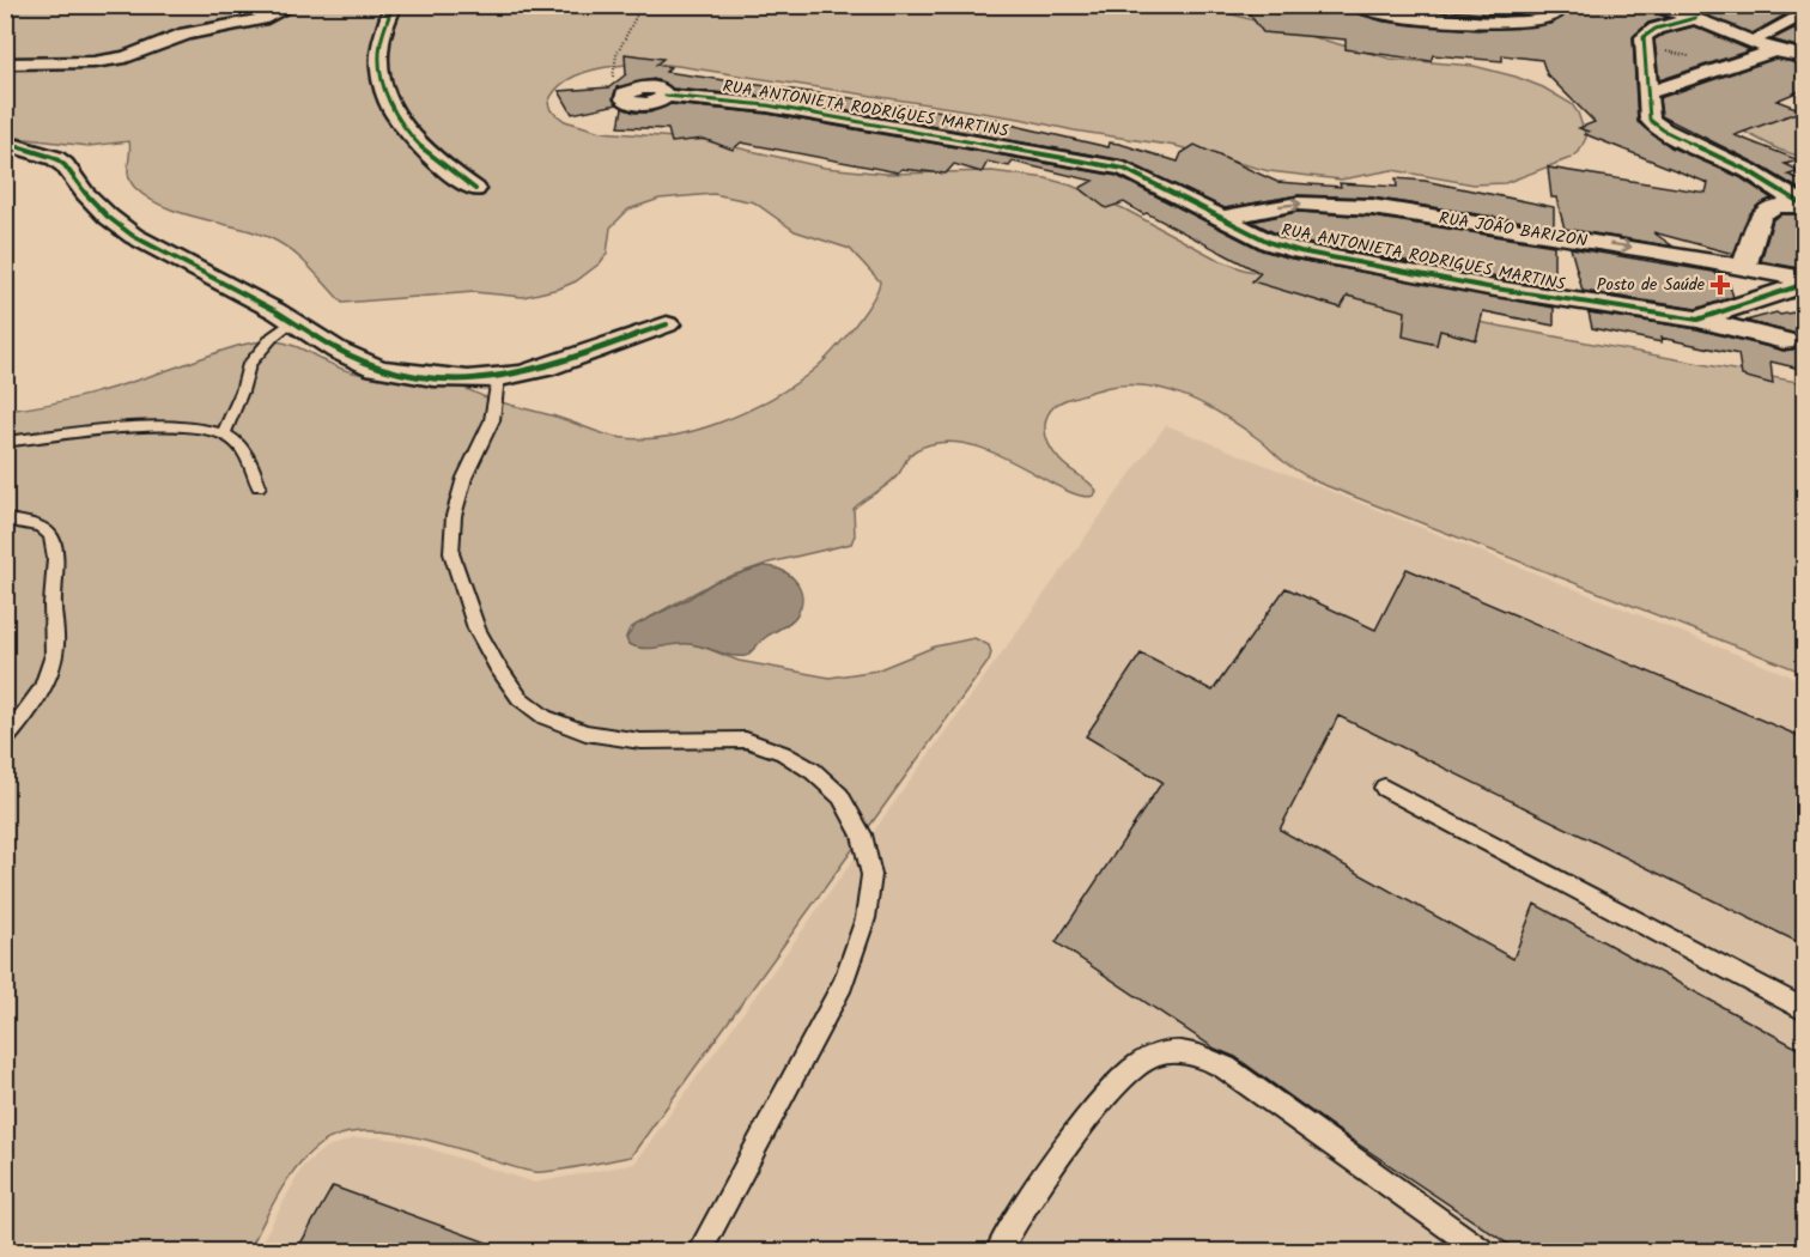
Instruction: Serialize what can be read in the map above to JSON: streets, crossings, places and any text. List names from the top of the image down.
{
  "streets": {
    "street": ["RUA ANTONIETA RODRIGUES MARTINS", "RUA JOÃO BARIZON"]
  },
  "crossings": [
    ["RUA ANTONIETA RODRIGUES MARTINS", "RUA JOÃO BARIZON"]
  ],
  "places": {
    "health": ["Posto de Saúde"]
  }
}
